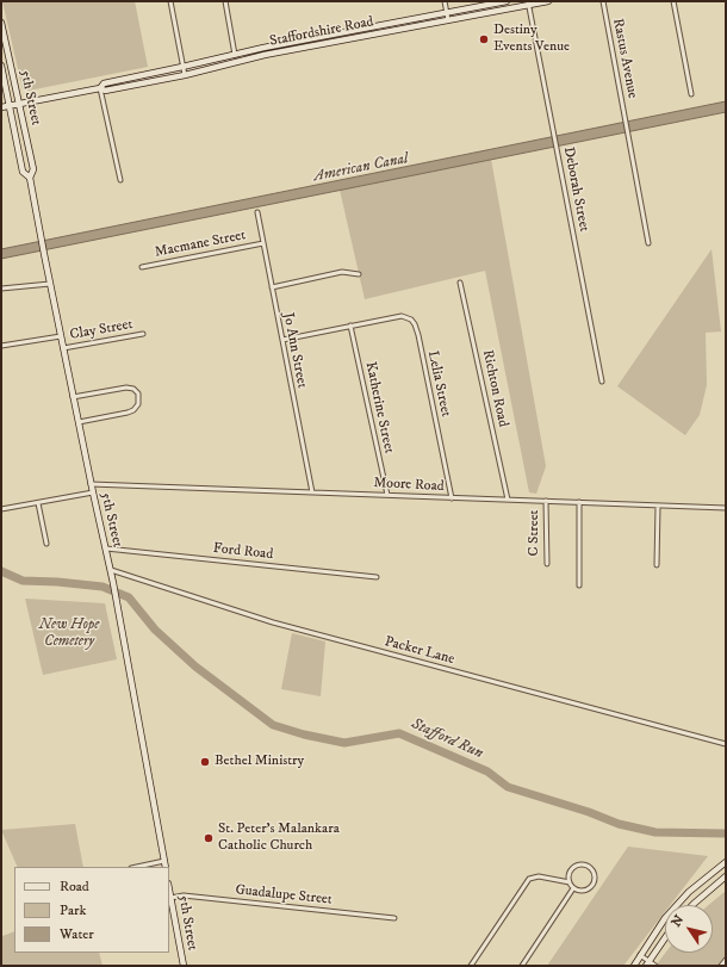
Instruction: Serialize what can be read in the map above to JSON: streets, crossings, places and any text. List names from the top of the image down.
{
  "streets": {
    "main road": ["Staffordshire Road", "5th Street"],
    "street": [
      "Rastus Avenue",
      "Deborah Street",
      "Macmane Street",
      "Clay Street",
      "Jo Ann Street",
      "Lelia Street",
      "Richton Road",
      "Katherine Street",
      "Moore Road",
      "C Street",
      "Ford Road",
      "Packer Lane",
      "Guadalupe Street"
    ]
  },
  "crossings": [
    ["Staffordshire Road", "5th Street"],
    ["Staffordshire Road", "Deborah Street"],
    ["5th Street", "Clay Street"],
    ["5th Street", "Moore Road"],
    ["5th Street", "Ford Road"],
    ["5th Street", "Packer Lane"],
    ["5th Street", "Guadalupe Street"],
    ["Macmane Street", "Jo Ann Street"],
    ["Jo Ann Street", "Lelia Street"],
    ["Jo Ann Street", "Moore Road"],
    ["Lelia Street", "Katherine Street"],
    ["Lelia Street", "Moore Road"],
    ["Richton Road", "Moore Road"],
    ["Katherine Street", "Moore Road"],
    ["Moore Road", "C Street"]
  ],
  "water": ["American Canal", "Stafford Run"],
  "parks": ["New Hope Cemetery"],
  "places": ["Destiny Events Venue", "Bethel Ministry", "St. Peter's Malankara Catholic Church"],
  "legend": ["Road", "Park", "Water"],
  "north": "top left"
}
